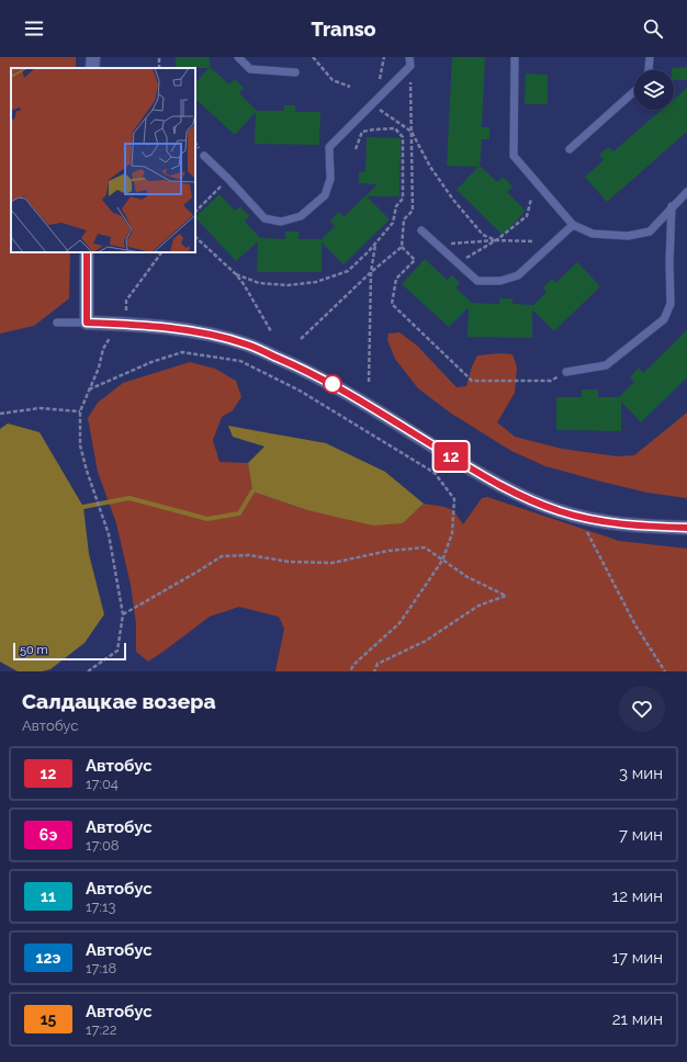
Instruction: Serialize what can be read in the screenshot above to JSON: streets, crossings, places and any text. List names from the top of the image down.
{
  "lines": ["bus line 12"],
  "scale_bar": "50 m",
  "page": {
    "header": "Transo",
    "on_map": "12",
    "scale": "50 m",
    "heading": ["Салдацкае возера", "Автобус"],
    "list": [
      {
        "mark": "12",
        "name": "Автобус",
        "note": "17:04",
        "value": "3 мин"
      },
      {
        "mark": "6э",
        "name": "Автобус",
        "note": "17:08",
        "value": "7 мин"
      },
      {
        "mark": "11",
        "name": "Автобус",
        "note": "17:13",
        "value": "12 мин"
      },
      {
        "mark": "12э",
        "name": "Автобус",
        "note": "17:18",
        "value": "17 мин"
      },
      {
        "mark": "15",
        "name": "Автобус",
        "note": "17:22",
        "value": "21 мин"
      }
    ]
  }
}
